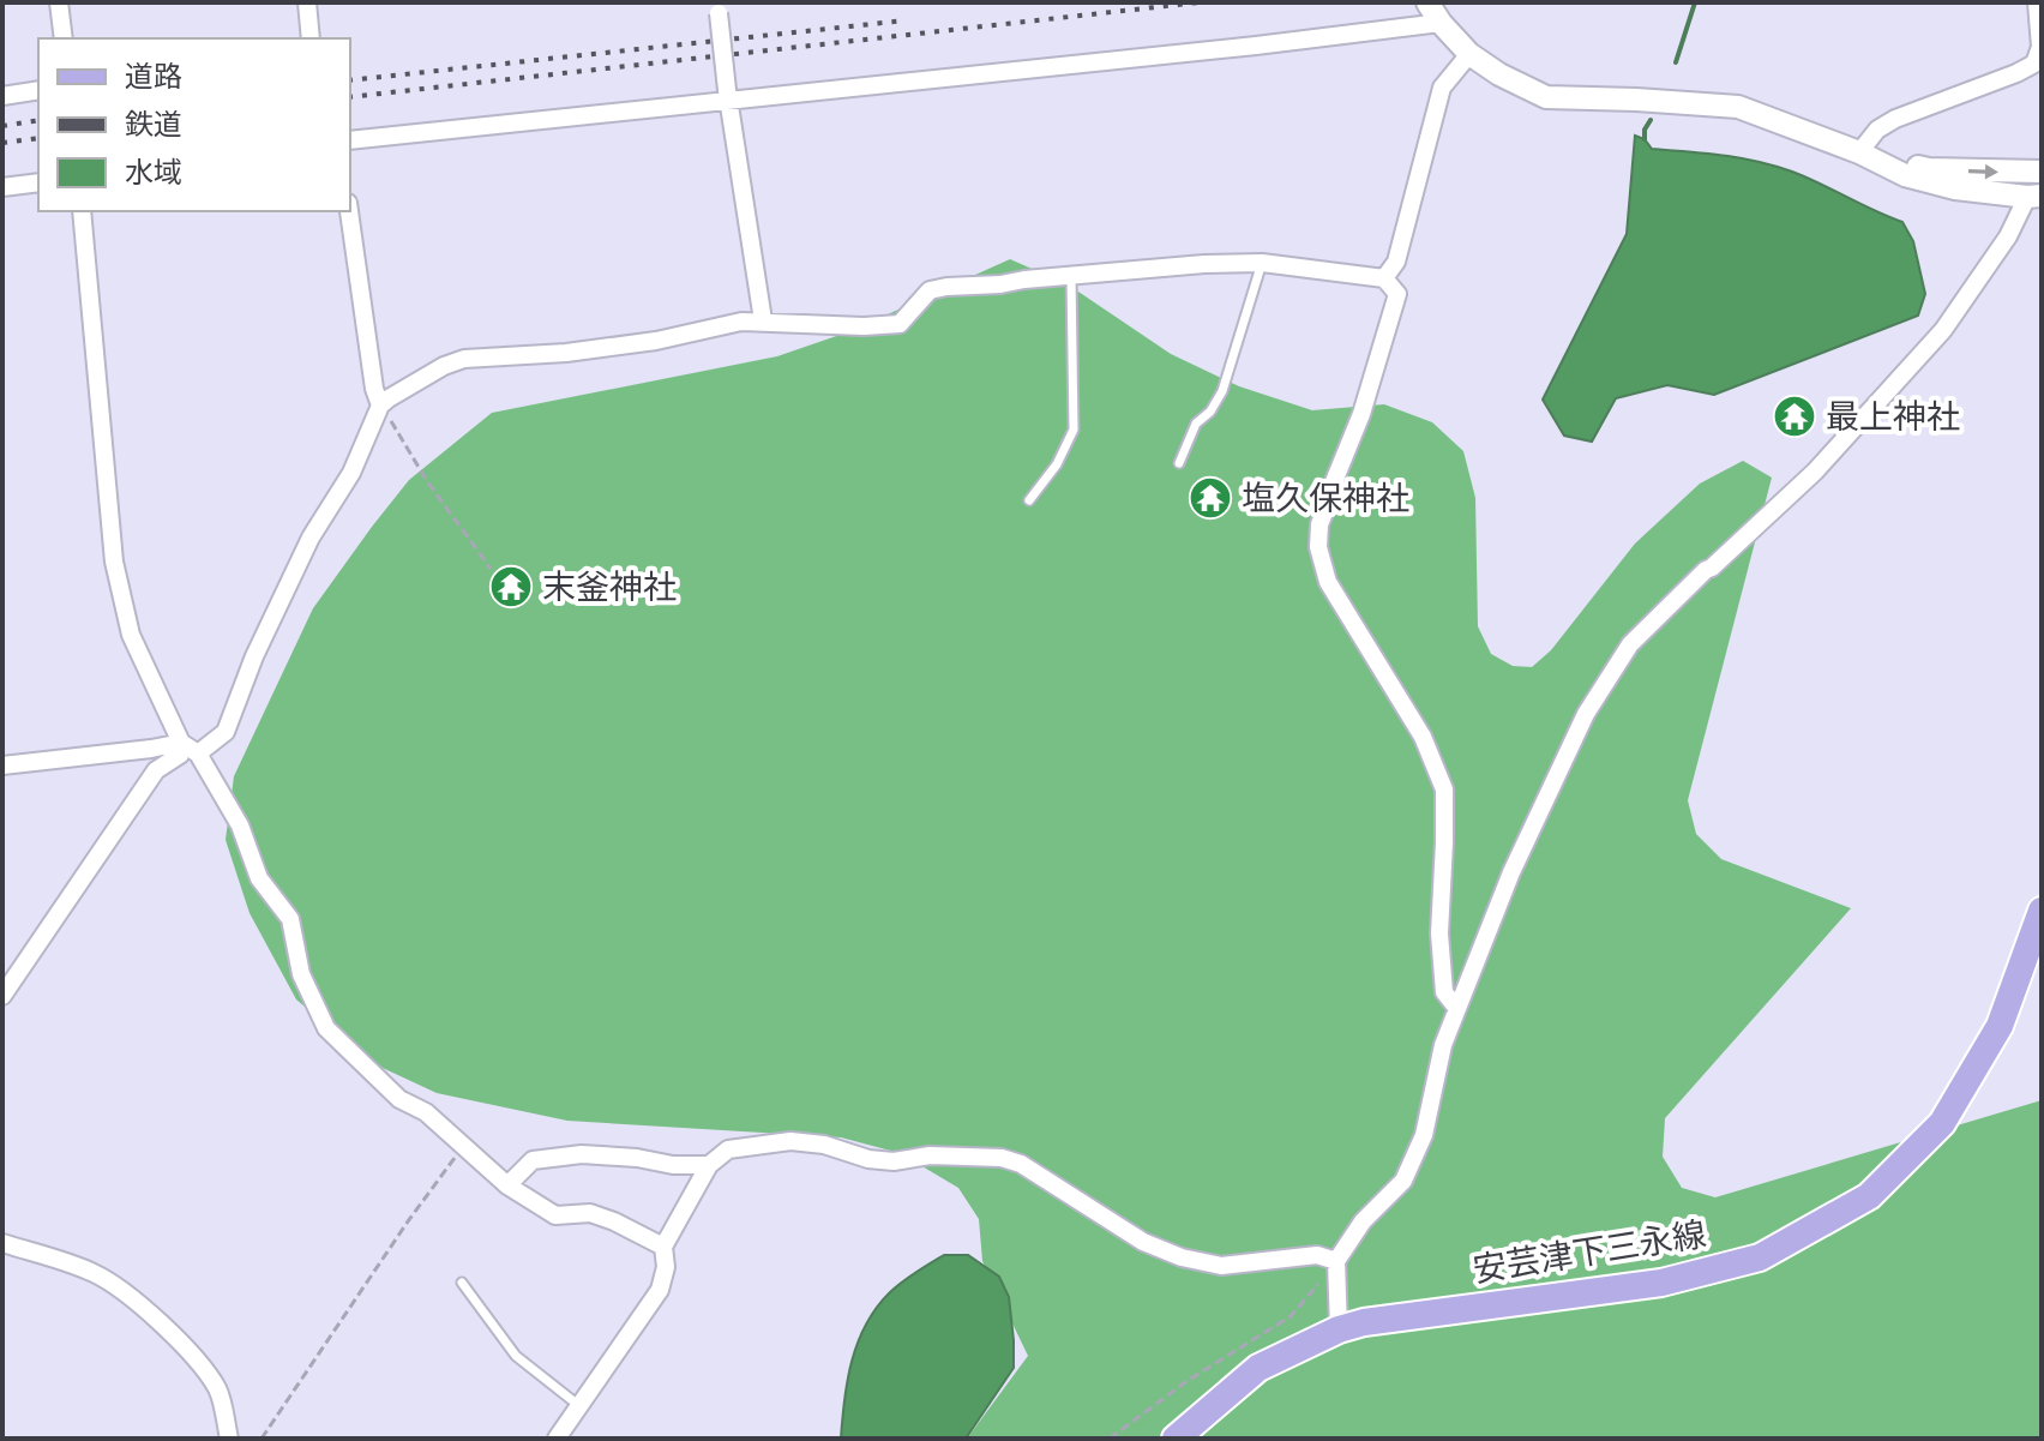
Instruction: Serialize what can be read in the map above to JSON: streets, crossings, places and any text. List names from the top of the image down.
{
  "streets": {
    "main road": ["安芸津下三永線"]
  },
  "places": {
    "temple": ["最上神社", "塩久保神社", "末釜神社"]
  },
  "legend": ["道路", "鉄道", "水域"]
}
